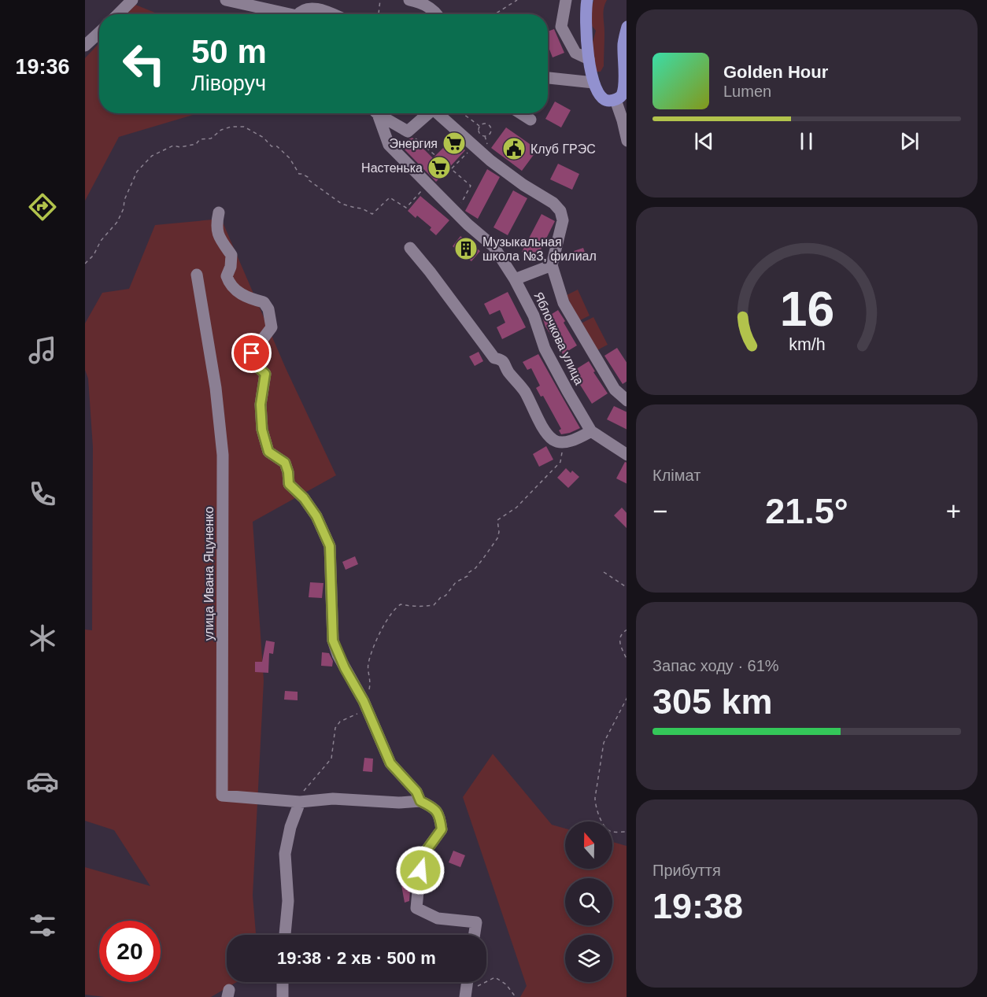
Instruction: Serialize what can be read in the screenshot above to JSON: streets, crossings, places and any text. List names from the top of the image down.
{
  "streets": {
    "street": ["Яблочкова улица", "улица Ивана Яцуненко"]
  },
  "places": {
    "supermarket": ["Энергия", "Настенька"],
    "public building": ["Клуб ГРЭС"],
    "building": ["Музыкальная школа №3, филиал"]
  },
  "north": "top",
  "page": {
    "tabs": "19:36",
    "turn": ["50 m", "Ліворуч"],
    "song": ["Golden Hour", "Lumen"],
    "tile": [
      "Клімат",
      ["Запас ходу · 61%", "305 km"],
      ["Прибуття", "19:38"]
    ],
    "heat": ["−", "21.5°", "+"],
    "limit": "20",
    "trip": "19:38 · 2 хв · 500 m",
    "gauge": ["16", "km/h"]
  }
}
